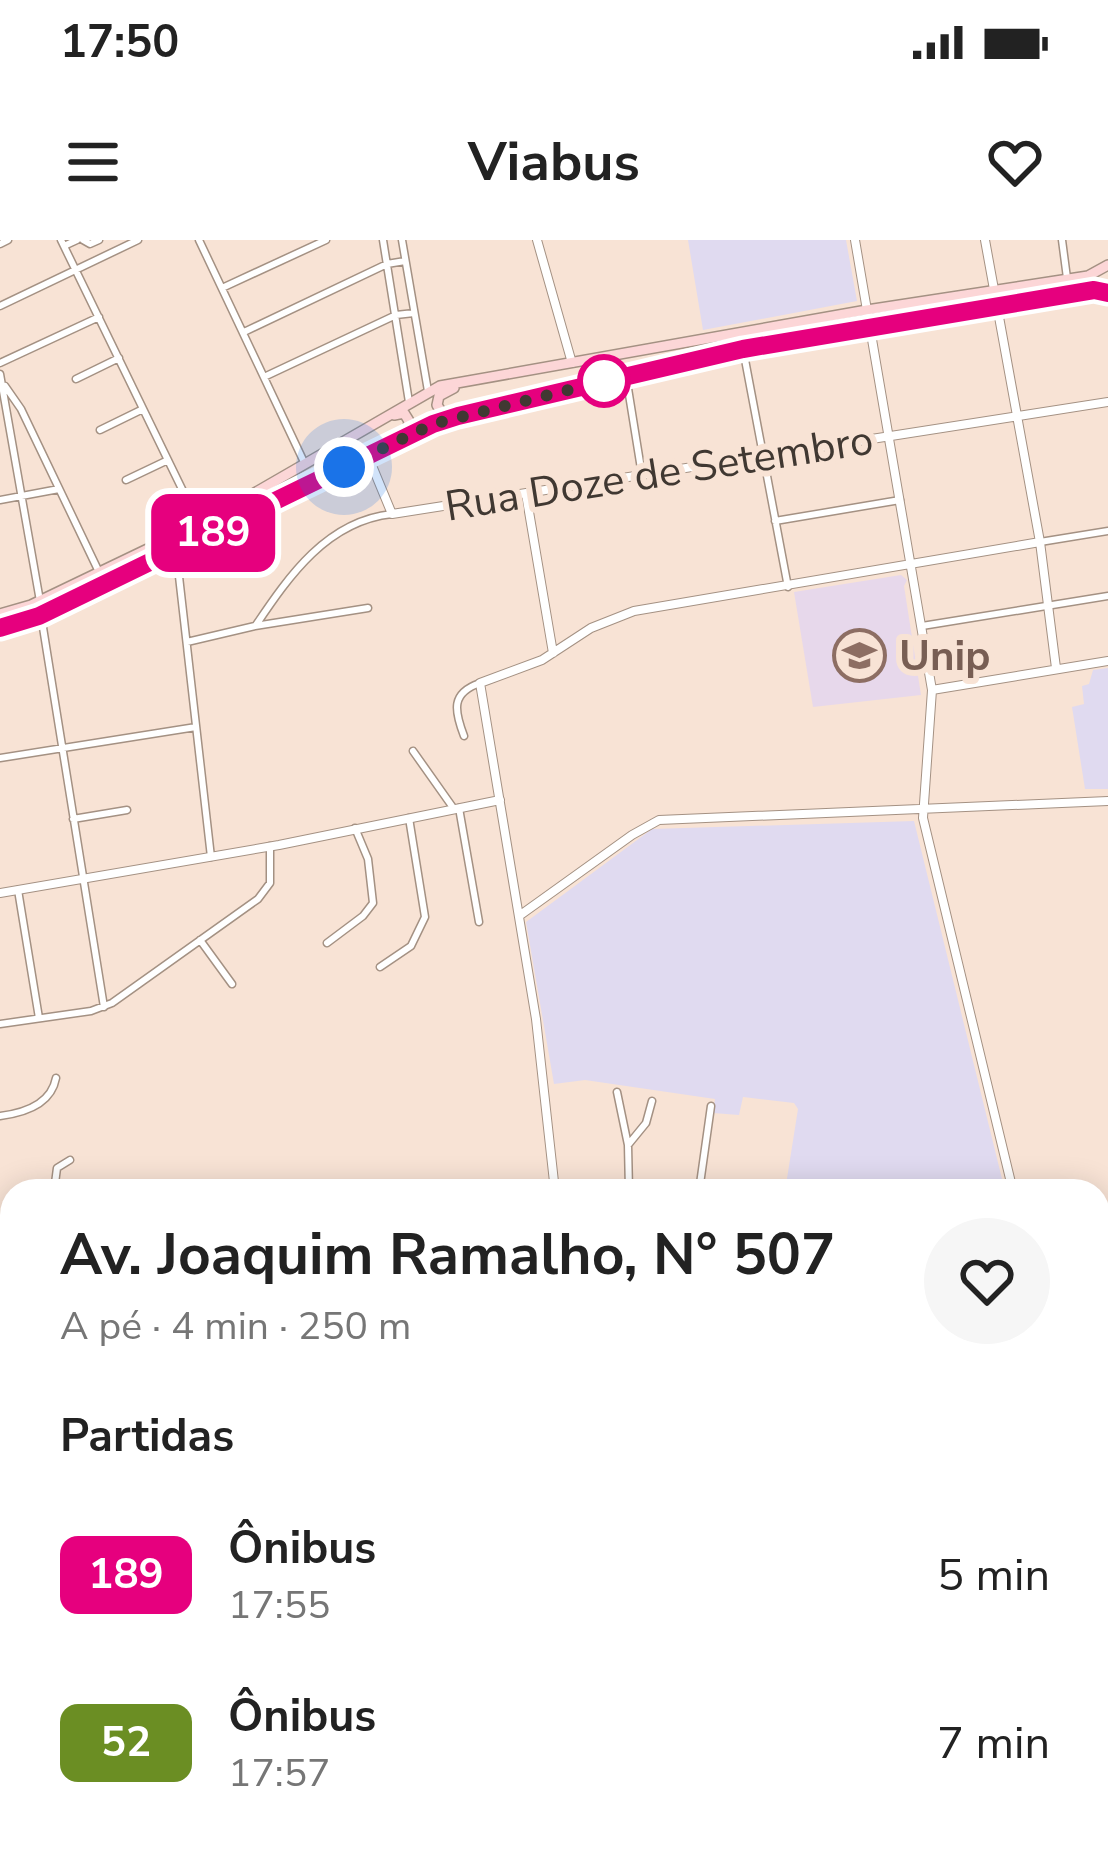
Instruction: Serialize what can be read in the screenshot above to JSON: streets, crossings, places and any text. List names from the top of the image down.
{
  "streets": {
    "street": ["Rua Doze de Setembro"]
  },
  "places": {
    "school or university": ["Unip"]
  },
  "lines": ["bus line 189"],
  "page": {
    "status": "17:50",
    "header": "Viabus",
    "on_map": "189",
    "heading": [
      ["Av. Joaquim Ramalho, N° 507", "A pé · 4 min · 250 m"],
      "Partidas"
    ],
    "list": [
      {
        "mark": "189",
        "name": "Ônibus",
        "note": "17:55",
        "value": "5 min"
      },
      {
        "mark": "52",
        "name": "Ônibus",
        "note": "17:57",
        "value": "7 min"
      }
    ]
  }
}
